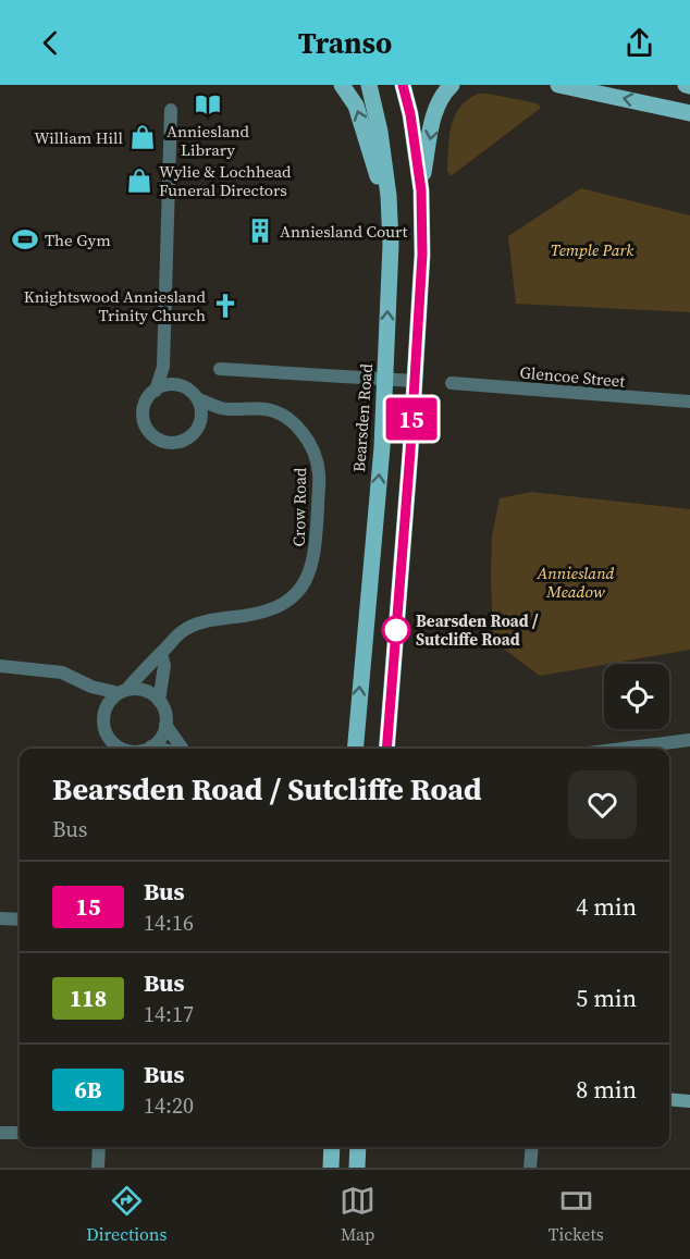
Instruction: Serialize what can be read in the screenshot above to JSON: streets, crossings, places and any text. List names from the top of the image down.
{
  "streets": {
    "main road": ["Bearsden Road"],
    "street": ["Glencoe Street", "Crow Road"]
  },
  "parks": ["Temple Park", "Anniesland Meadow"],
  "places": {
    "library": ["Anniesland Library"],
    "shop": ["William Hill", "Wylie & Lochhead Funeral Directors"],
    "building": ["Anniesland Court"],
    "sports": ["The Gym"],
    "church": ["Knightswood Anniesland Trinity Church"],
    "other": ["Bearsden Road / Sutcliffe Road"]
  },
  "lines": ["bus line 15"],
  "page": {
    "header": "Transo",
    "on_map": "15",
    "heading": ["Bearsden Road / Sutcliffe Road", "Bus"],
    "list": [
      {
        "mark": "15",
        "name": "Bus",
        "note": "14:16",
        "value": "4 min"
      },
      {
        "mark": "118",
        "name": "Bus",
        "note": "14:17",
        "value": "5 min"
      },
      {
        "mark": "6B",
        "name": "Bus",
        "note": "14:20",
        "value": "8 min"
      }
    ],
    "tabs": ["Directions", "Map", "Tickets"]
  }
}
